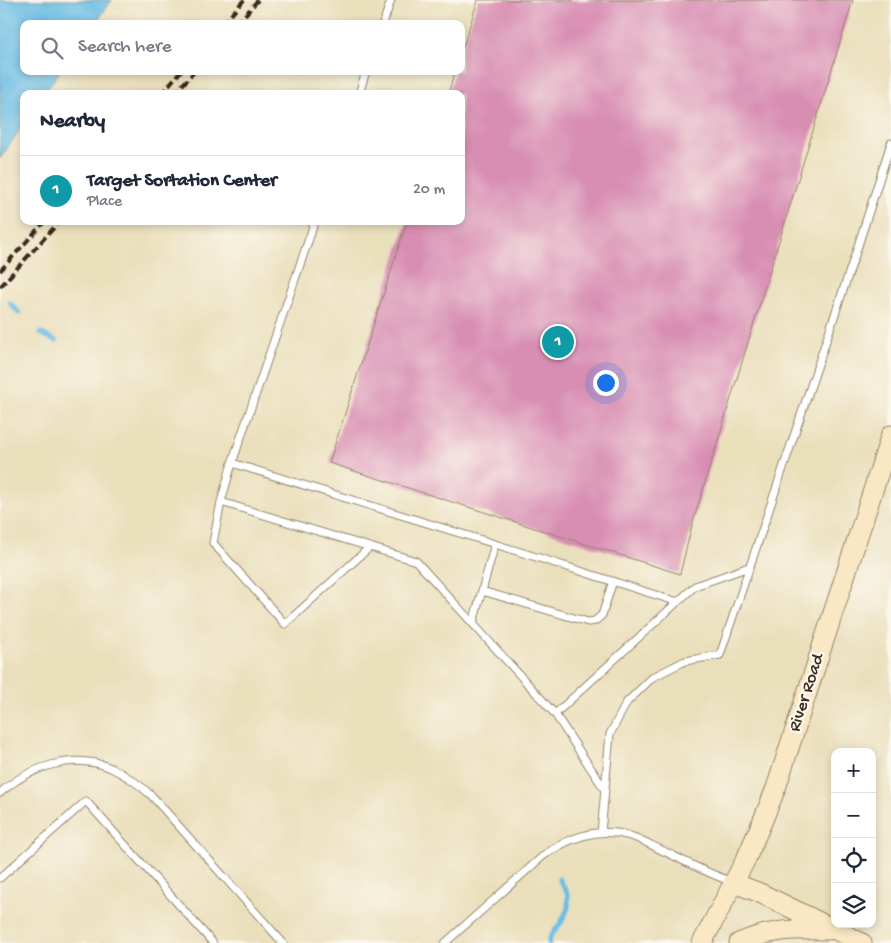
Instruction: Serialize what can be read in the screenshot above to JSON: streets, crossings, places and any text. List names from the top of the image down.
{
  "streets": {
    "main road": ["River Road"]
  },
  "page": {
    "search": "Search here",
    "heading": "Nearby",
    "list": [
      {
        "mark": "1",
        "name": "Target Sortation Center",
        "note": "Place",
        "value": "20 m"
      }
    ],
    "pins": "1",
    "map_buttons": ["+", "−"]
  }
}
